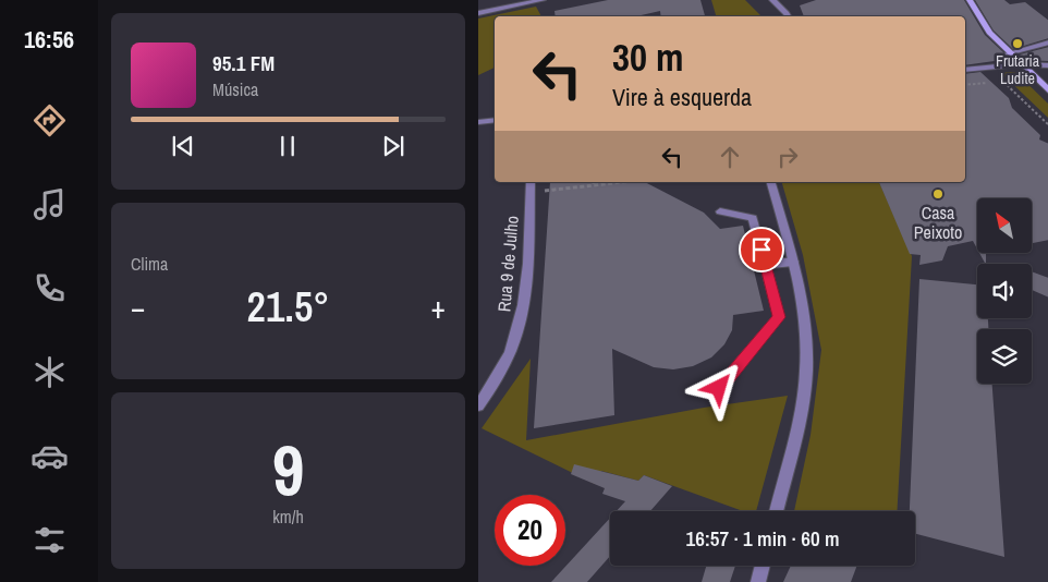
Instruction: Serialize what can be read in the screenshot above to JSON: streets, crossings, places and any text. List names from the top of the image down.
{
  "streets": {
    "street": ["Rua 9 de Julho"]
  },
  "places": ["Frutaria Ludite", "Casa Peixoto"],
  "north": "top left",
  "page": {
    "tabs": "16:56",
    "turn": ["30 m", "Vire à esquerda"],
    "song": ["95.1 FM", "Música"],
    "tile": [
      "Clima",
      ["9", "km/h"]
    ],
    "heat": ["−", "21.5°", "+"],
    "limit": "20",
    "trip": "16:57 · 1 min · 60 m"
  }
}
